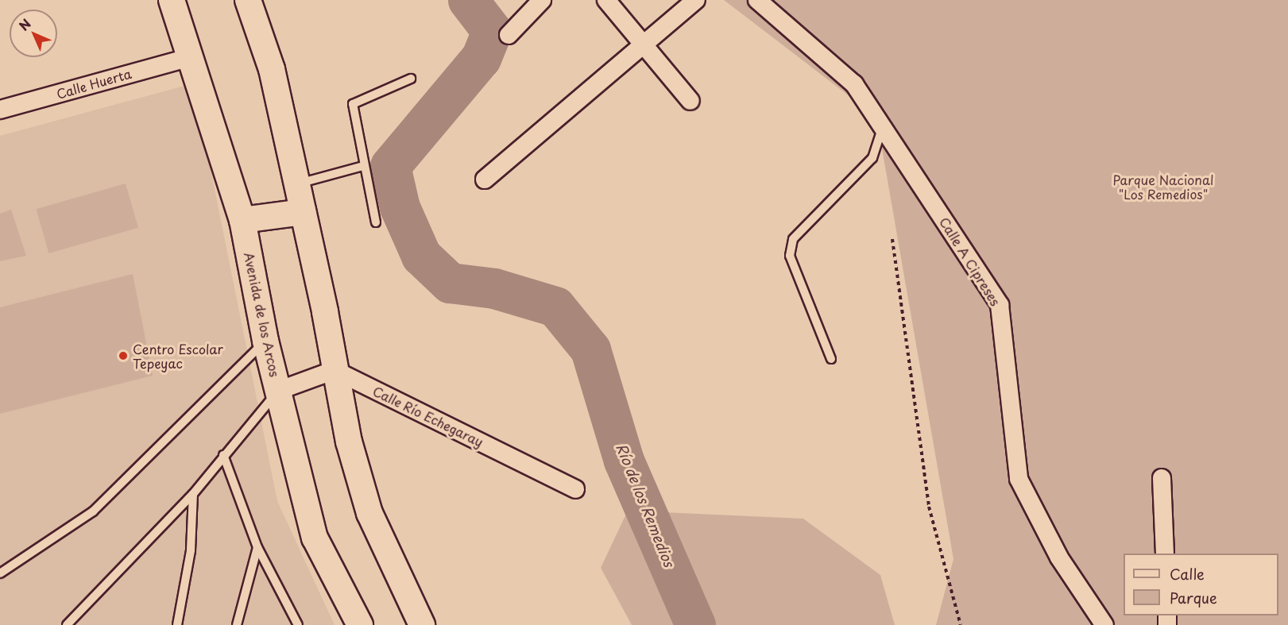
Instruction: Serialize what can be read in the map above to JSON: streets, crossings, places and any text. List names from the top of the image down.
{
  "streets": {
    "main road": ["Avenida de los Arcos"],
    "street": ["Calle Huerta", "Calle A Cipreses", "Calle Río Echegaray"]
  },
  "crossings": [
    ["Calle Huerta", "Avenida de los Arcos"]
  ],
  "water": ["Río de los Remedios"],
  "parks": ["Parque Nacional \"Los Remedios\""],
  "places": ["Centro Escolar Tepeyac"],
  "legend": ["Calle", "Parque"],
  "north": "top left"
}
